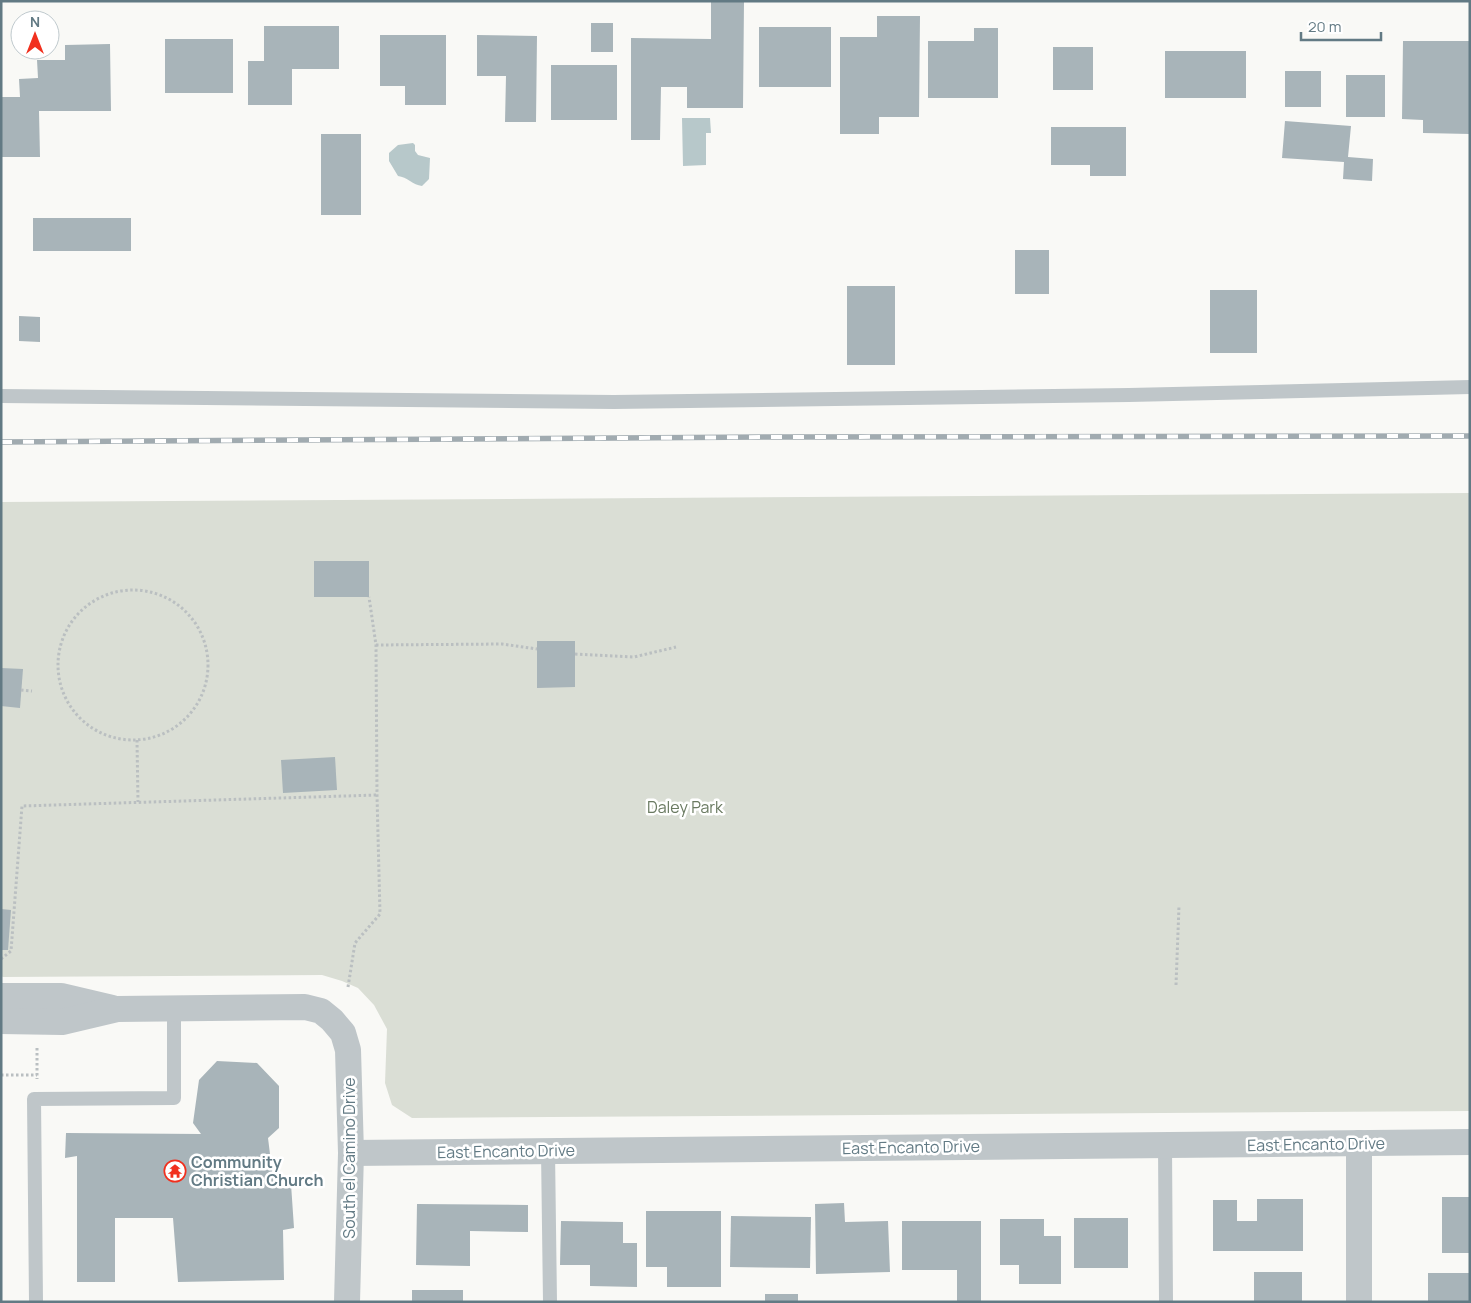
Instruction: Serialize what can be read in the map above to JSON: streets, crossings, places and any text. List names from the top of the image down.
{
  "streets": {
    "street": ["East Encanto Drive", "South el Camino Drive"]
  },
  "crossings": [
    ["East Encanto Drive", "South el Camino Drive"]
  ],
  "parks": ["Daley Park"],
  "places": {
    "temple": ["Community Christian Church"]
  },
  "scale_bar": "20 m",
  "north": "top"
}
